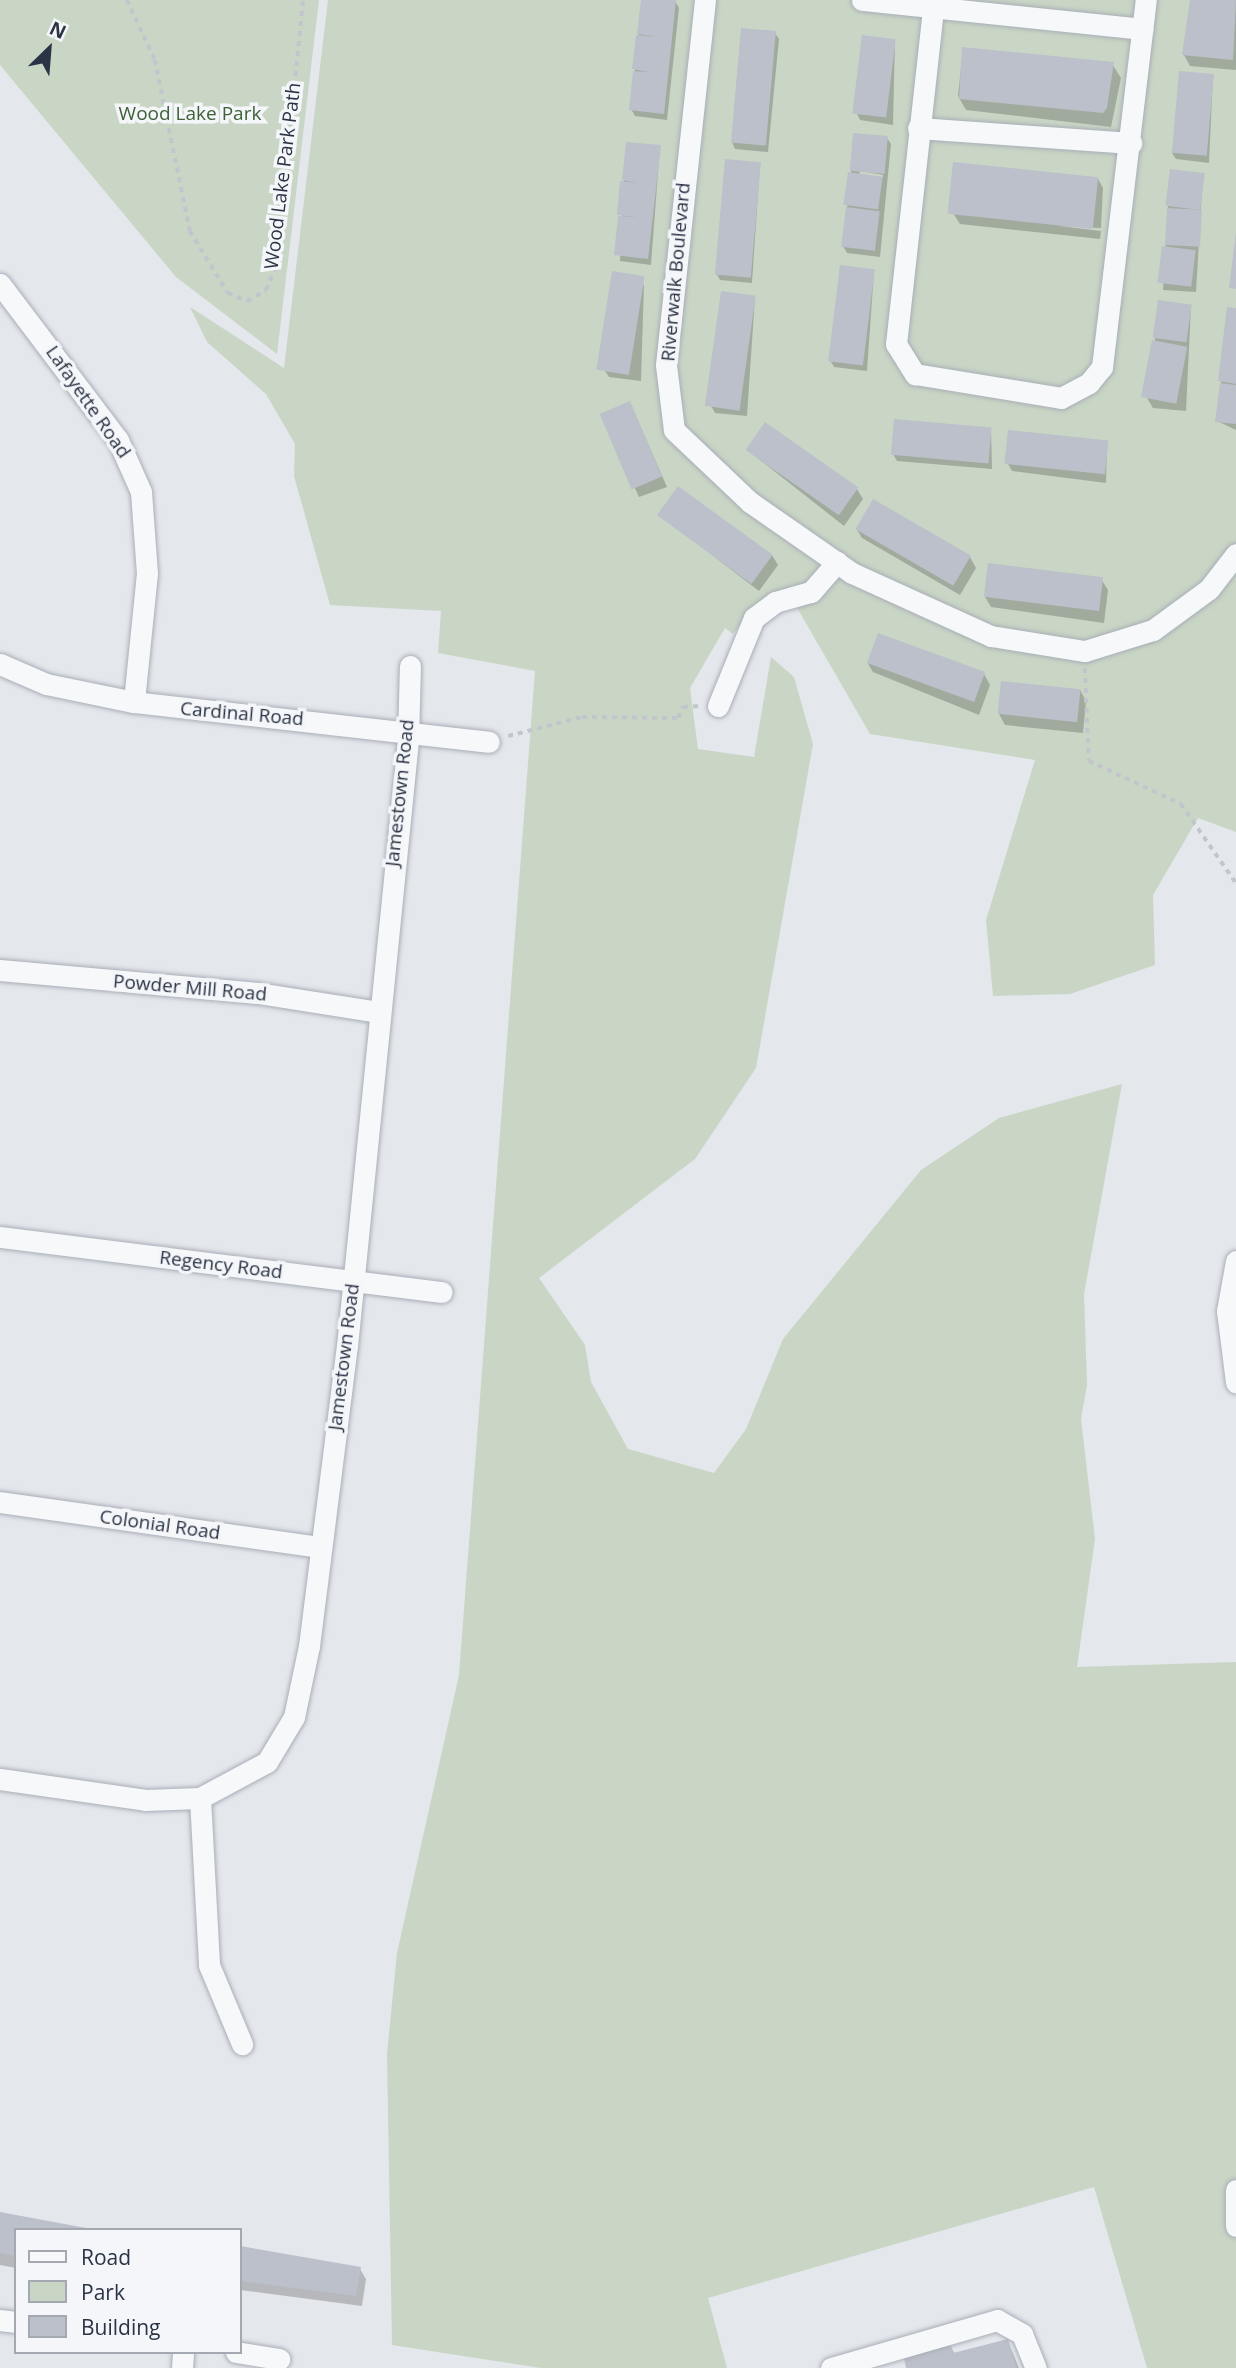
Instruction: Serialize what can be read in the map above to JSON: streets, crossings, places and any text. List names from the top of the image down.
{
  "streets": {
    "street": [
      "Riverwalk Boulevard",
      "Lafayette Road",
      "Cardinal Road",
      "Jamestown Road",
      "Powder Mill Road",
      "Regency Road",
      "Colonial Road"
    ],
    "path": ["Wood Lake Park Path"]
  },
  "crossings": [
    ["Lafayette Road", "Cardinal Road"],
    ["Cardinal Road", "Jamestown Road"],
    ["Jamestown Road", "Powder Mill Road"],
    ["Jamestown Road", "Regency Road"],
    ["Jamestown Road", "Colonial Road"]
  ],
  "parks": ["Wood Lake Park"],
  "legend": ["Road", "Park", "Building"],
  "north": "top right"
}
